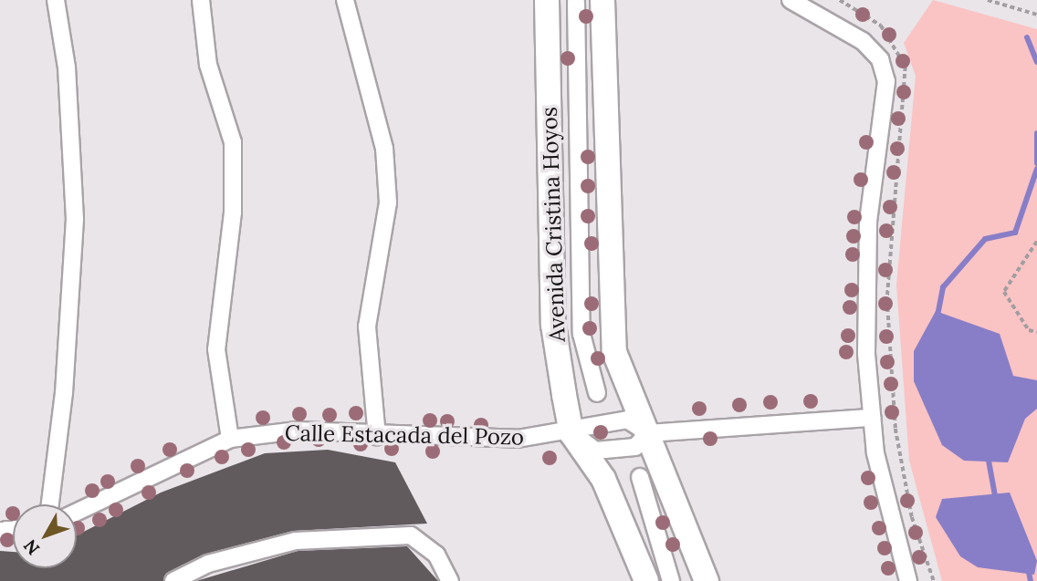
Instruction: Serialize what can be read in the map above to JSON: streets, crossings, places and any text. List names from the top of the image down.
{
  "streets": {
    "street": ["Avenida Cristina Hoyos", "Calle Estacada del Pozo"]
  },
  "crossings": [
    ["Avenida Cristina Hoyos", "Calle Estacada del Pozo"]
  ],
  "north": "bottom left"
}
